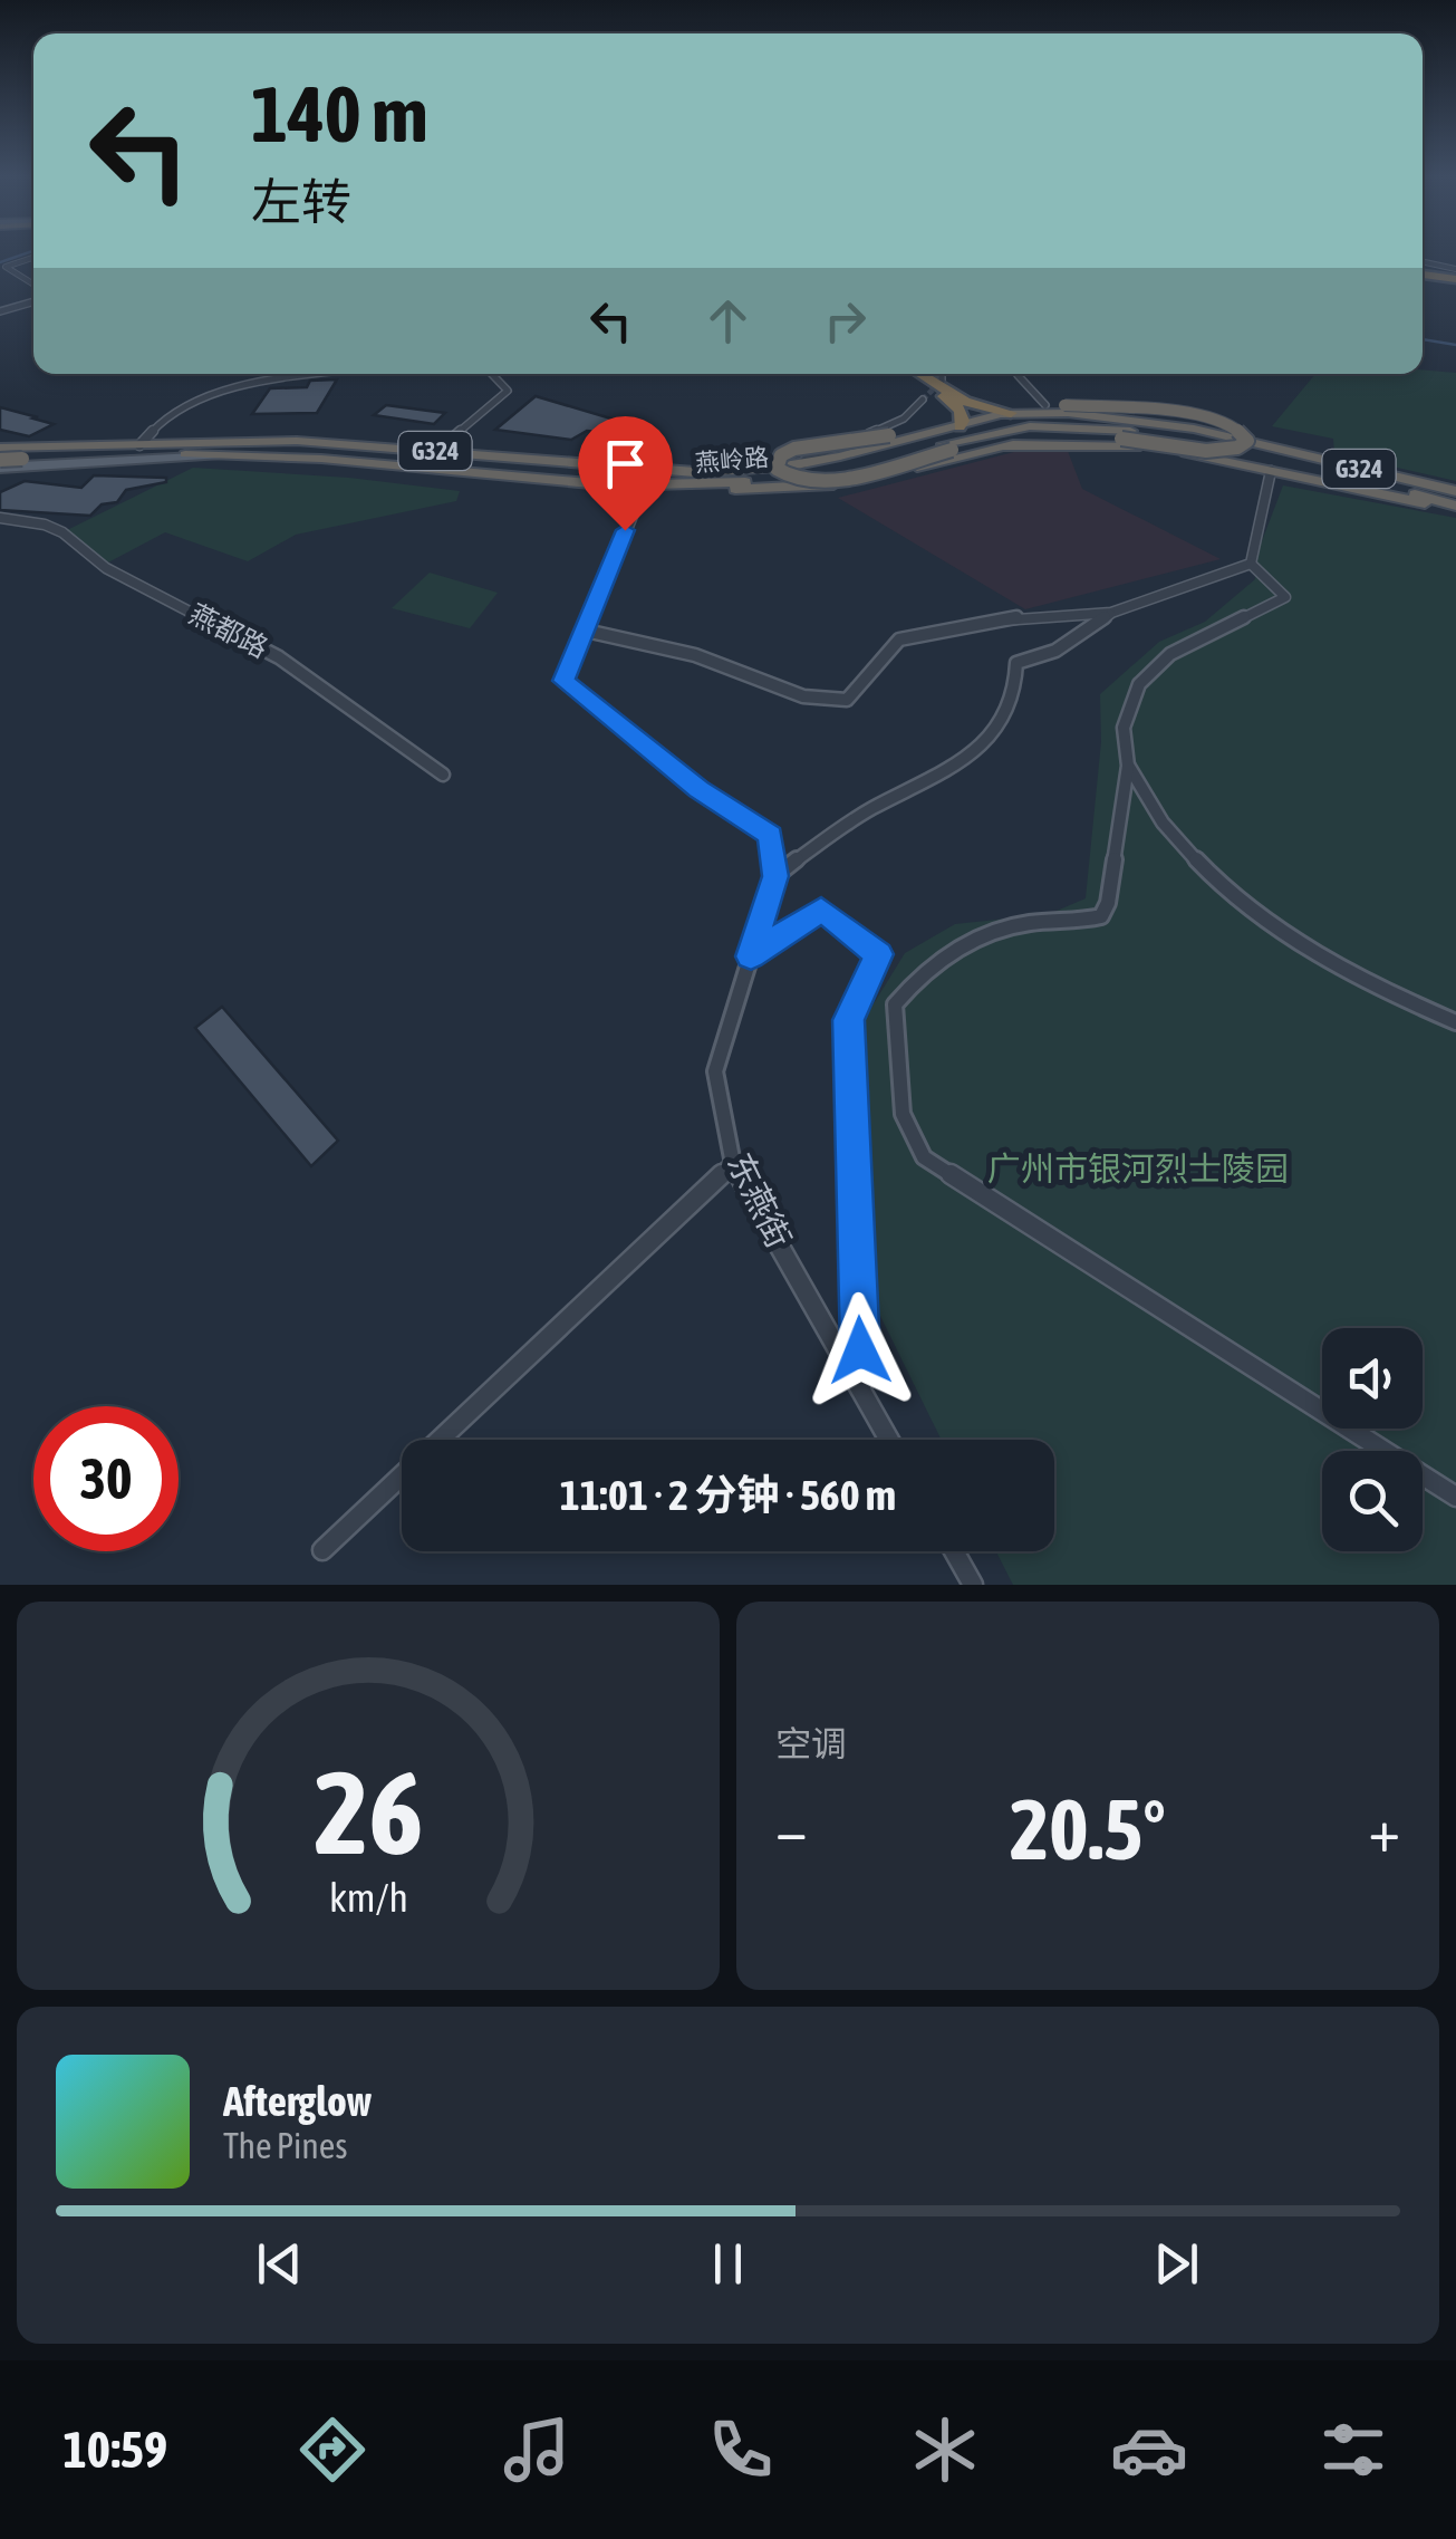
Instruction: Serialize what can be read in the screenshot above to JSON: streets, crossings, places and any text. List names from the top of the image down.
{
  "streets": {
    "highway": ["G324", "燕岭路"],
    "street": ["燕都路", "东燕街"]
  },
  "parks": ["广州市银河烈士陵园"],
  "page": {
    "turn": ["140 m", "左转"],
    "limit": "30",
    "trip": "11:01 · 2 分钟 · 560 m",
    "tile": "空调",
    "heat": ["−", "20.5°", "+"],
    "song": ["Afterglow", "The Pines"],
    "tabs": "10:59",
    "gauge": ["26", "km/h"]
  }
}
